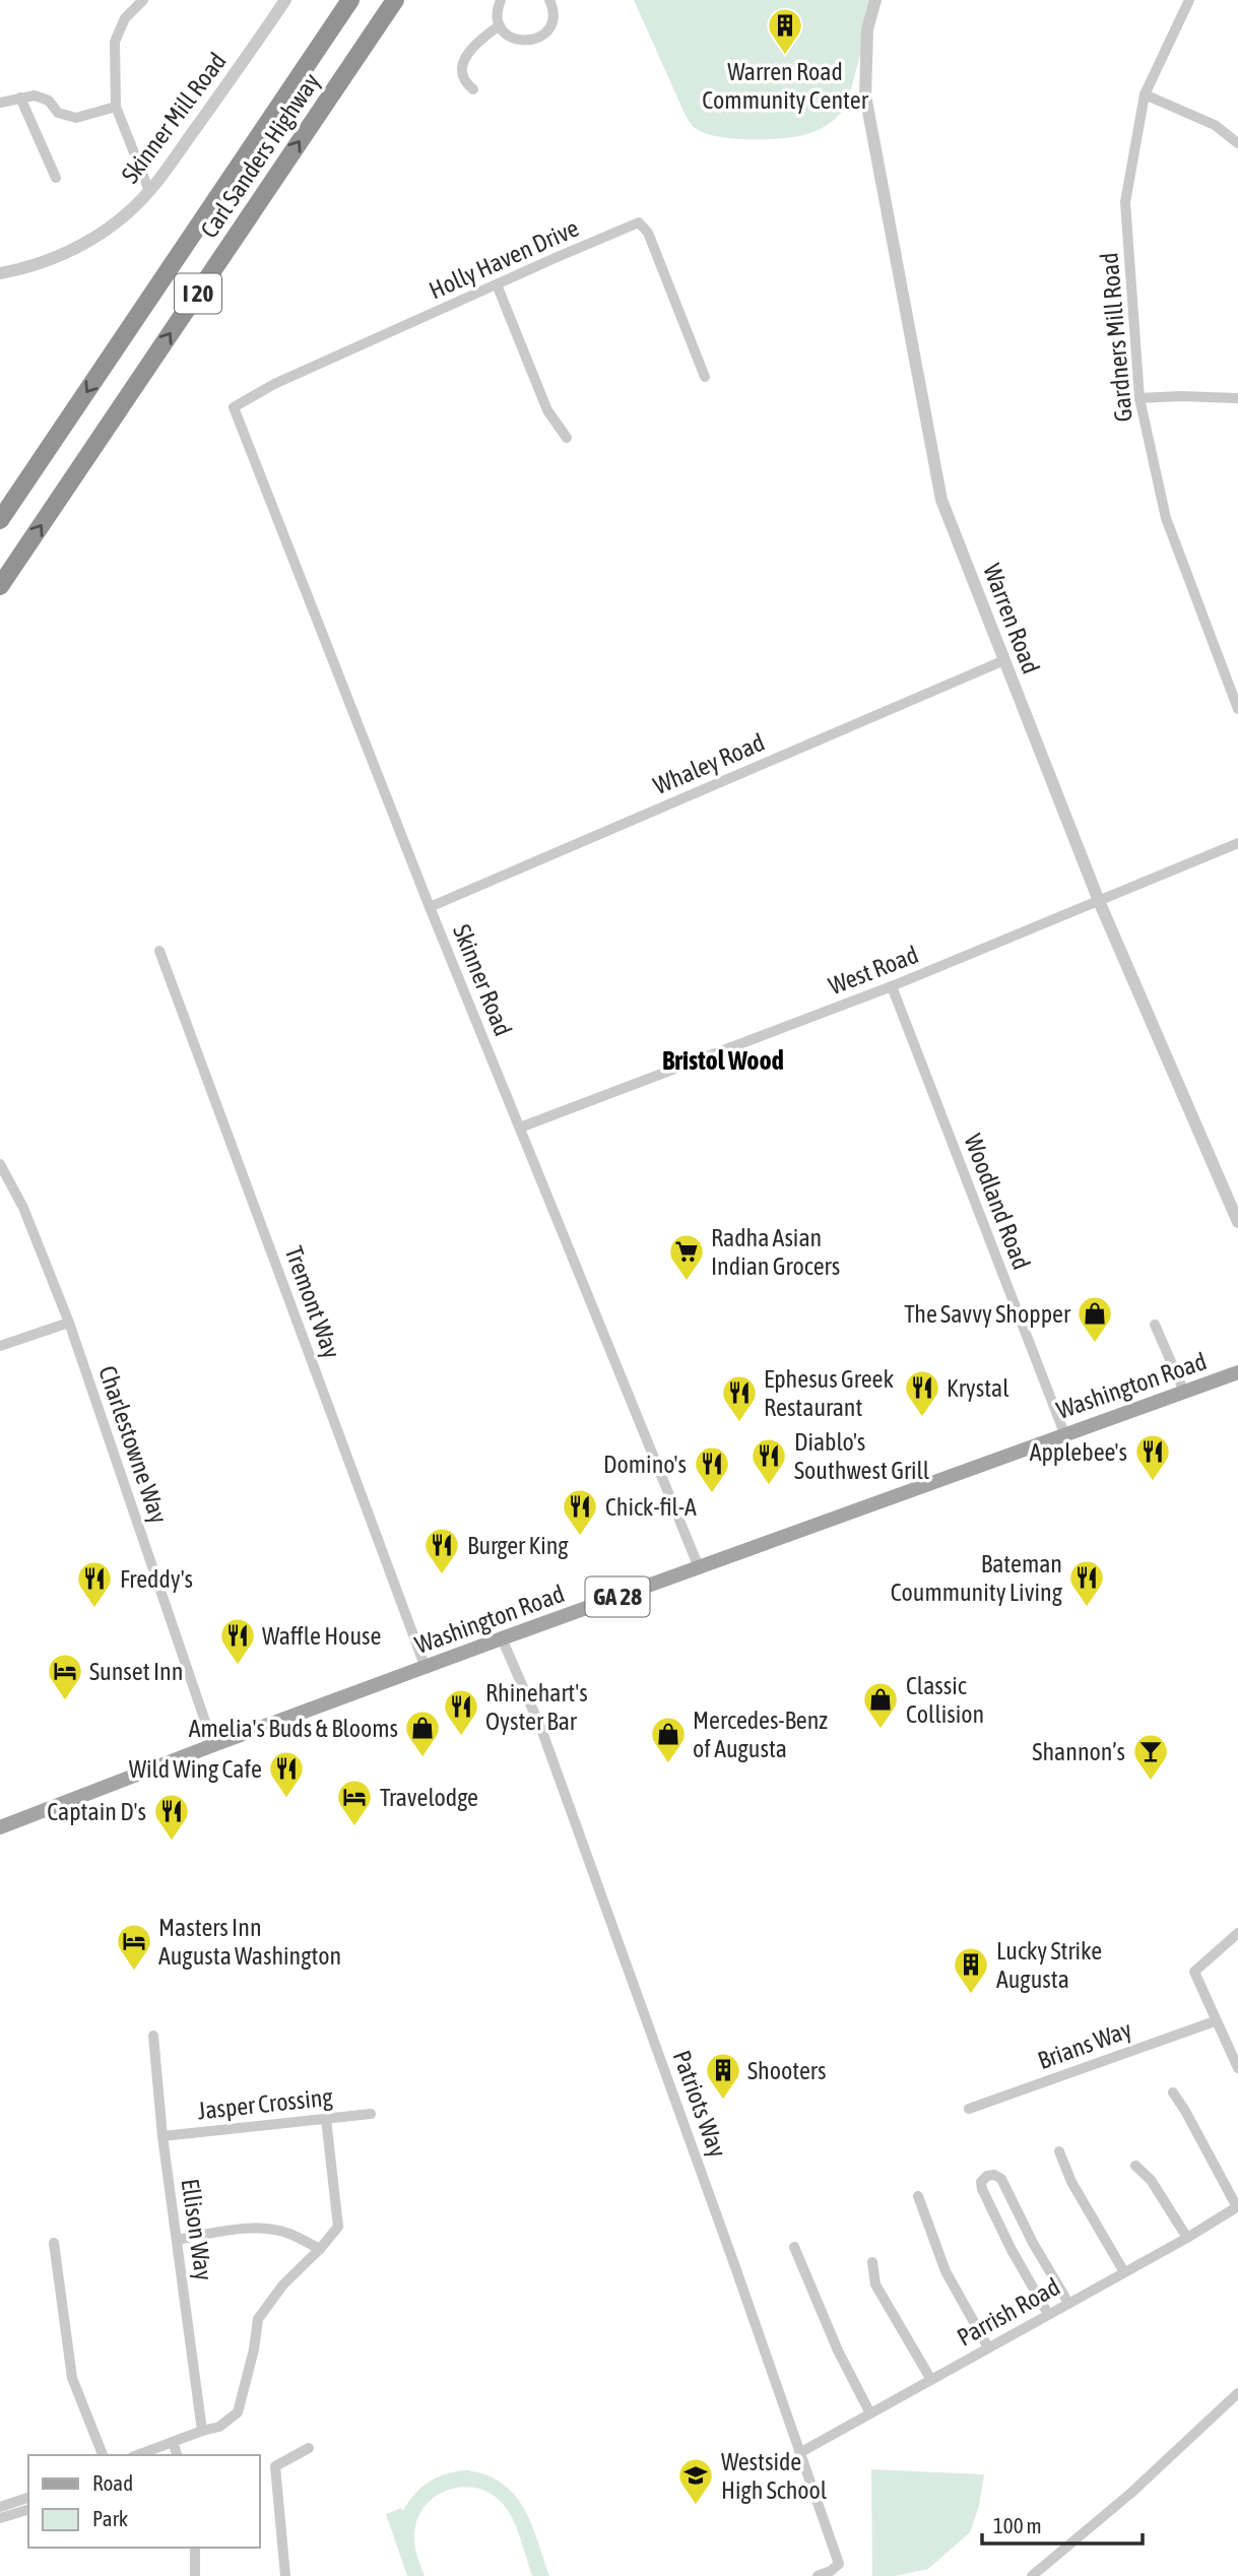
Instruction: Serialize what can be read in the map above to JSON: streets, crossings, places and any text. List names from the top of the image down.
{
  "streets": {
    "highway": ["Carl Sanders Highway", "I 20"],
    "main road": ["Washington Road", "GA 28"],
    "street": [
      "Skinner Mill Road",
      "Holly Haven Drive",
      "Gardners Mill Road",
      "Warren Road",
      "Whaley Road",
      "West Road",
      "Skinner Road",
      "Woodland Road",
      "Tremont Way",
      "Charlestowne Way",
      "Brians Way",
      "Jasper Crossing",
      "Patriots Way",
      "Ellison Way",
      "Parrish Road"
    ]
  },
  "crossings": [
    ["Holly Haven Drive", "Skinner Road"],
    ["Warren Road", "Whaley Road"],
    ["Warren Road", "West Road"],
    ["Whaley Road", "Skinner Road"],
    ["West Road", "Skinner Road"],
    ["West Road", "Woodland Road"],
    ["Skinner Road", "Washington Road"],
    ["Woodland Road", "Washington Road"],
    ["Tremont Way", "Washington Road"],
    ["Washington Road", "Charlestowne Way"],
    ["Washington Road", "Patriots Way"],
    ["Jasper Crossing", "Ellison Way"],
    ["Patriots Way", "Parrish Road"]
  ],
  "districts": ["Bristol Wood"],
  "places": {
    "building": ["Warren Road Community Center", "Lucky Strike Augusta", "Shooters"],
    "supermarket": ["Radha Asian Indian Grocers"],
    "shop": [
      "The Savvy Shopper",
      "Classic Collision",
      "Amelia's Buds & Blooms",
      "Mercedes-Benz of Augusta"
    ],
    "restaurant": [
      "Krystal",
      "Ephesus Greek Restaurant",
      "Applebee's",
      "Diablo's Southwest Grill",
      "Domino's",
      "Chick-fil-A",
      "Burger King",
      "Bateman Coummunity Living",
      "Freddy's",
      "Waffle House",
      "Rhinehart's Oyster Bar",
      "Wild Wing Cafe",
      "Captain D's"
    ],
    "hotel": ["Sunset Inn", "Travelodge", "Masters Inn Augusta Washington"],
    "bar": ["Shannon’s"],
    "school or university": ["Westside High School"]
  },
  "legend": ["Road", "Park"],
  "scale_bar": "100 m"
}
